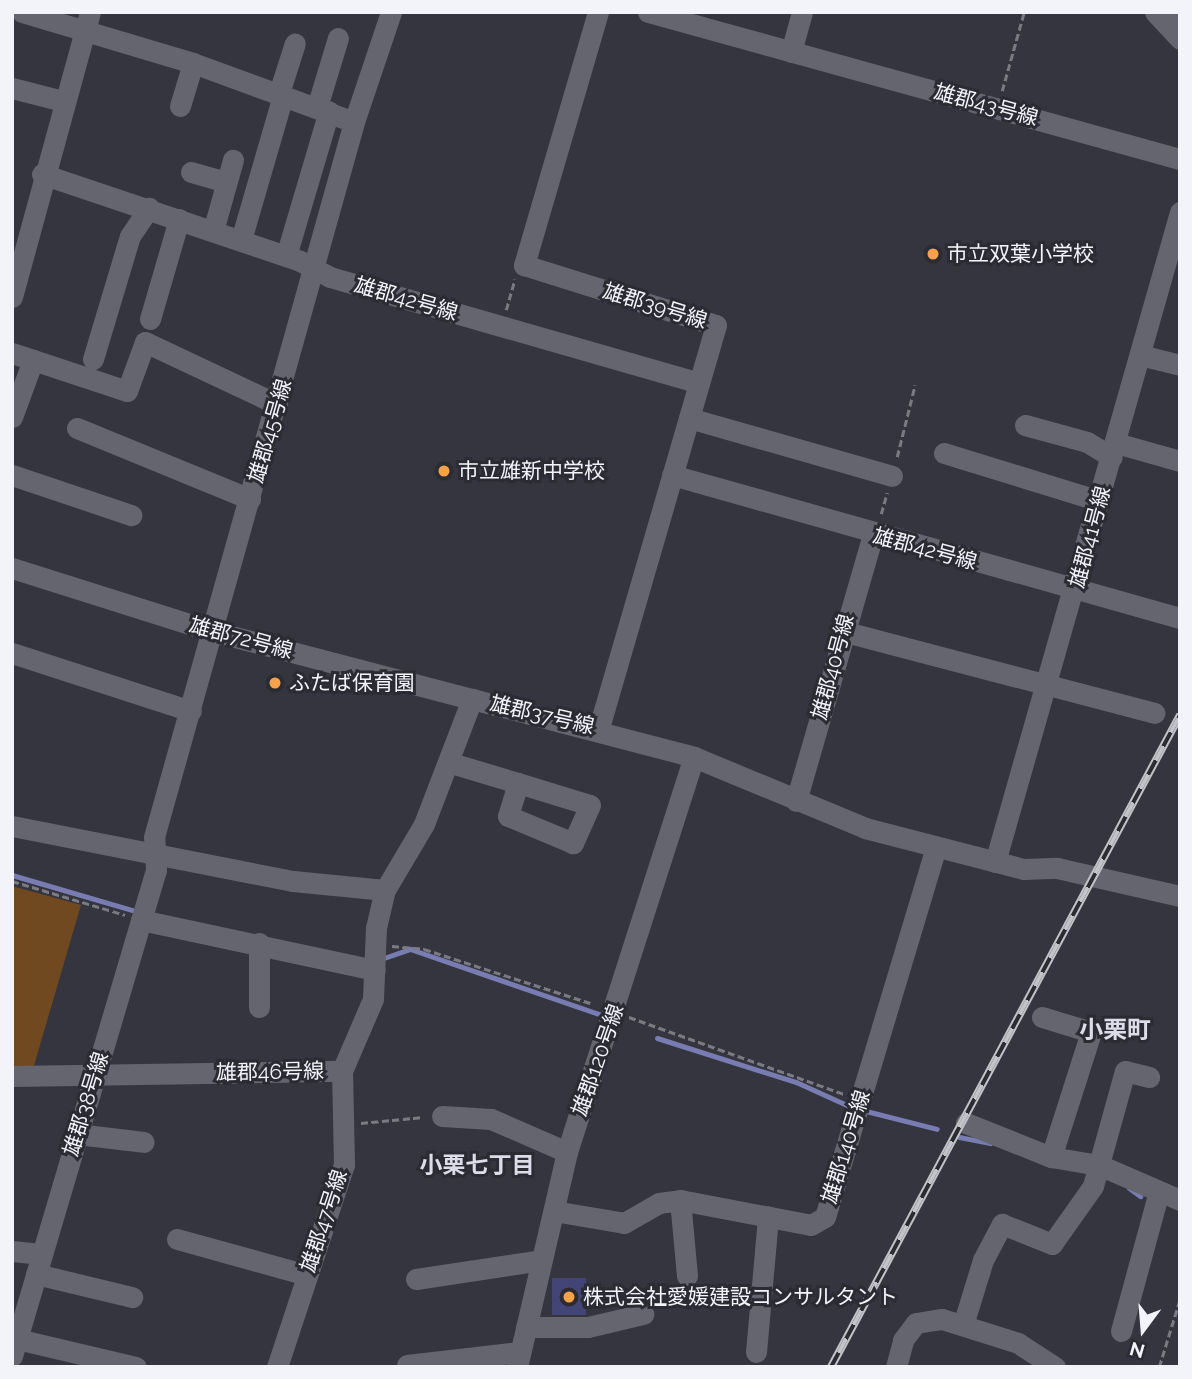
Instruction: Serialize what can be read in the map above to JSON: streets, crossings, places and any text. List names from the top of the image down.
{
  "streets": {
    "street": [
      "雄郡43号線",
      "雄郡42号線",
      "雄郡39号線",
      "雄郡45号線",
      "雄郡41号線",
      "雄郡72号線",
      "雄郡40号線",
      "雄郡37号線",
      "雄郡120号線",
      "雄郡46号線",
      "雄郡38号線",
      "雄郡140号線",
      "雄郡47号線"
    ]
  },
  "crossings": [
    ["雄郡42号線", "雄郡39号線"],
    ["雄郡42号線", "雄郡45号線"],
    ["雄郡42号線", "雄郡41号線"],
    ["雄郡42号線", "雄郡40号線"],
    ["雄郡39号線", "雄郡37号線"],
    ["雄郡45号線", "雄郡72号線"],
    ["雄郡45号線", "雄郡38号線"],
    ["雄郡41号線", "雄郡37号線"],
    ["雄郡72号線", "雄郡37号線"],
    ["雄郡40号線", "雄郡37号線"],
    ["雄郡37号線", "雄郡120号線"],
    ["雄郡37号線", "雄郡46号線"],
    ["雄郡37号線", "雄郡140号線"],
    ["雄郡120号線", "雄郡140号線"],
    ["雄郡46号線", "雄郡38号線"],
    ["雄郡46号線", "雄郡47号線"]
  ],
  "districts": ["小栗町", "小栗七丁目"],
  "places": [
    "市立双葉小学校",
    "市立雄新中学校",
    "ふたば保育園",
    "株式会社愛媛建設コンサルタント"
  ],
  "north": "bottom"
}
